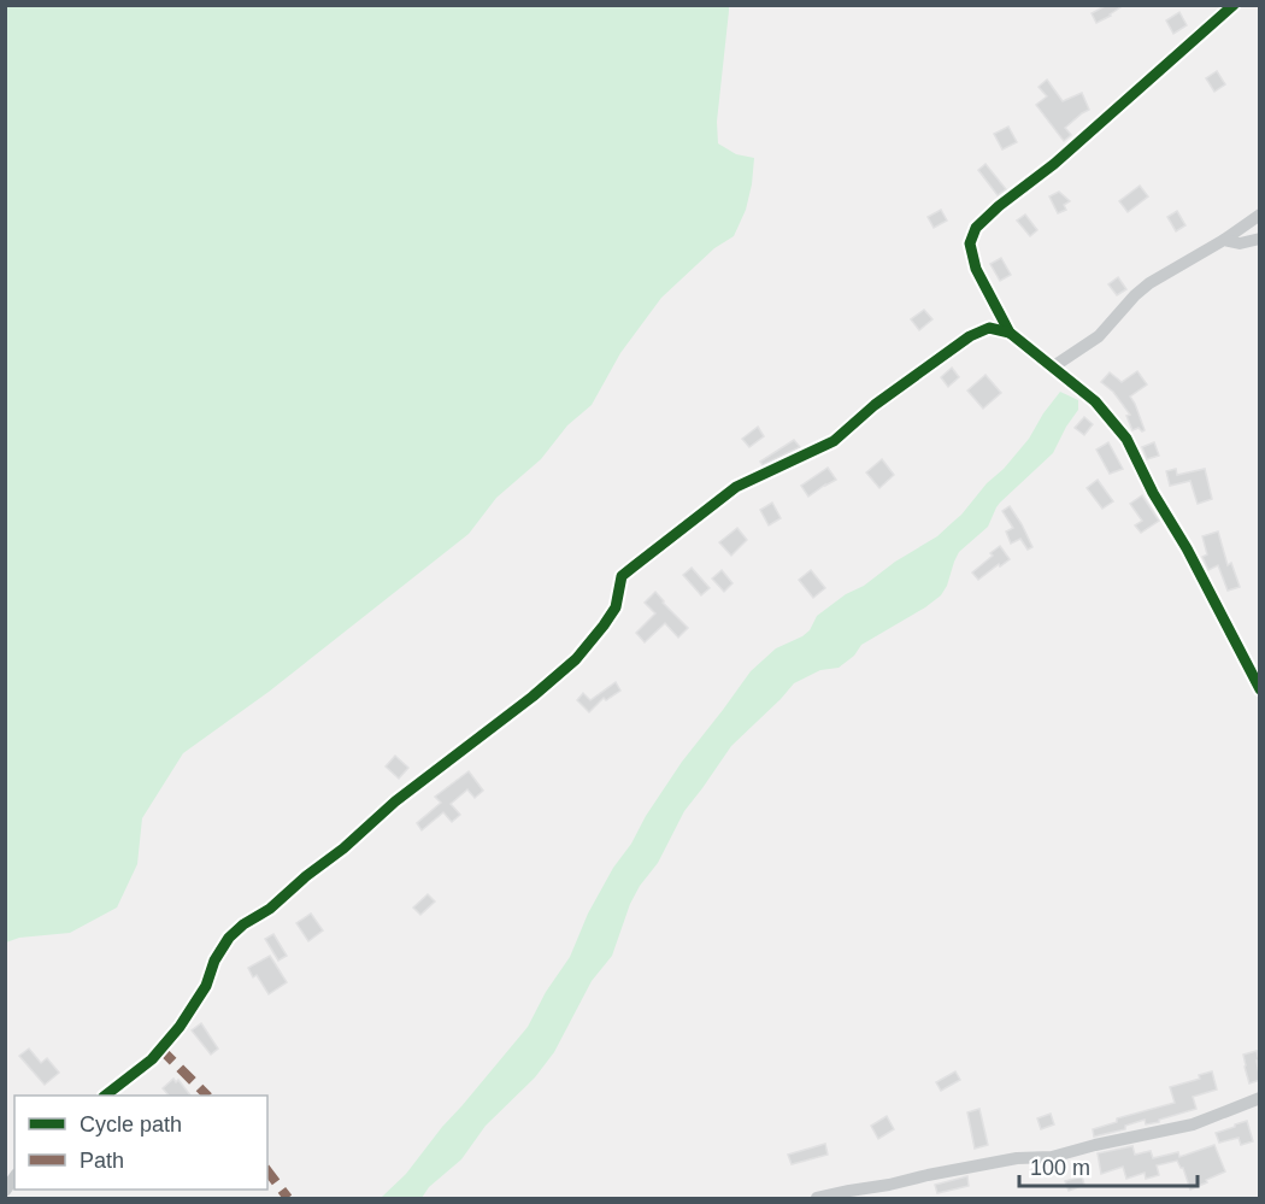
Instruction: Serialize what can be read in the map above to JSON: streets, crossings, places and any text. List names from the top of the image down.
{
  "legend": ["Cycle path", "Path"],
  "scale_bar": "100 m"
}
